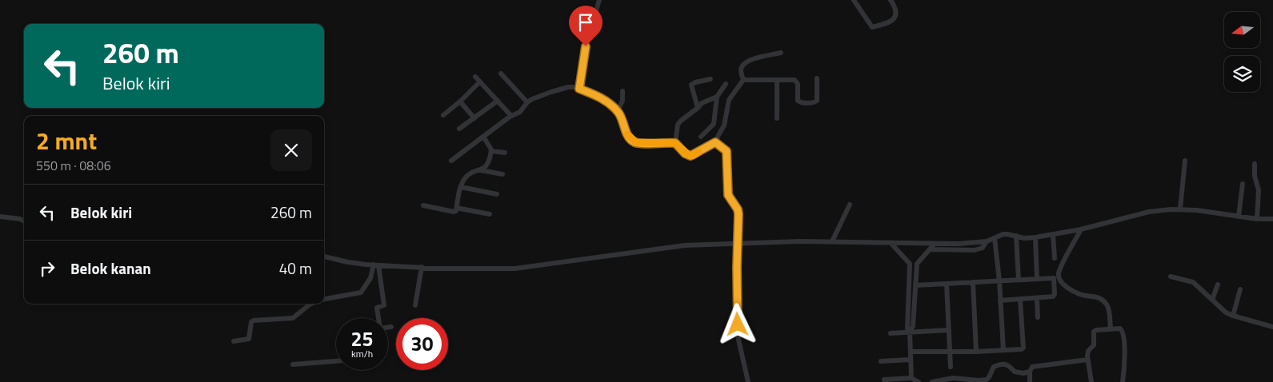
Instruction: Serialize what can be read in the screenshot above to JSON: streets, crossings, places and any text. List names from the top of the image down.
{
  "north": "left",
  "page": {
    "turn": ["260 m", "Belok kiri"],
    "heading": ["2 mnt", "550 m · 08:06"],
    "list": [
      {
        "name": "Belok kiri",
        "value": "260 m"
      },
      {
        "name": "Belok kanan",
        "value": "40 m"
      }
    ],
    "speed": "25 km/h",
    "limit": "30"
  }
}
